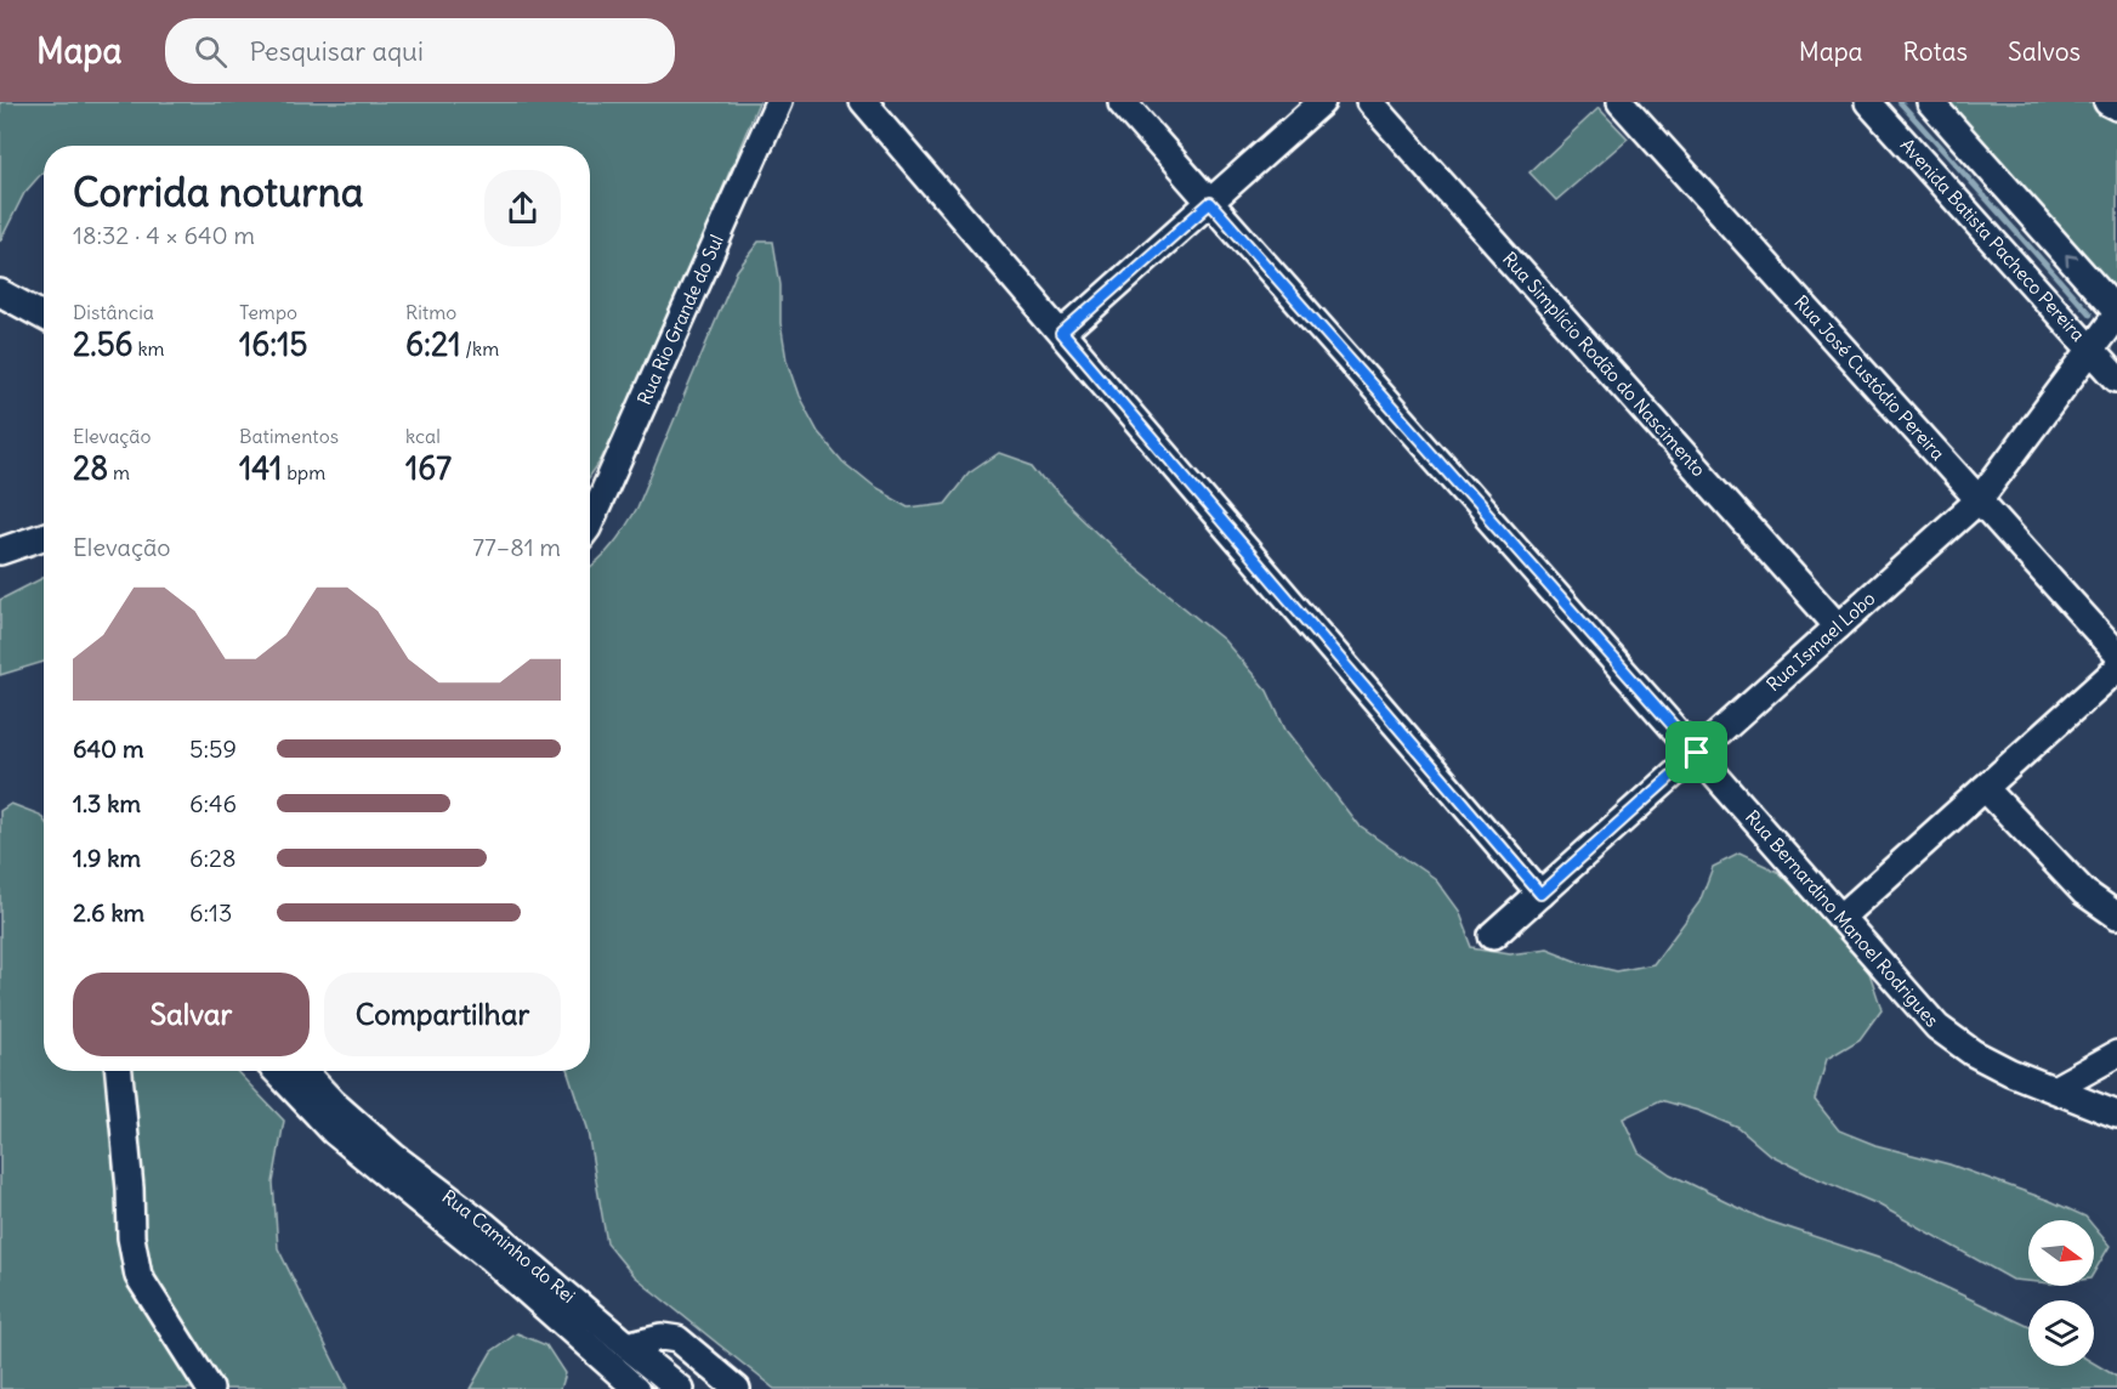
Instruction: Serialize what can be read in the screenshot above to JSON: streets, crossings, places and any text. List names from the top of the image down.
{
  "streets": {
    "street": [
      "Avenida Batista Pacheco Pereira",
      "Rua Rio Grande do Sul",
      "Rua Simplício Rodão do Nascimento",
      "Rua José Custódio Pereira",
      "Rua Ismael Lobo",
      "Rua Bernardino Manoel Rodrigues",
      "Rua Caminho do Rei"
    ]
  },
  "crossings": [
    ["Avenida Batista Pacheco Pereira", "Rua Ismael Lobo"],
    ["Rua Simplício Rodão do Nascimento", "Rua Ismael Lobo"],
    ["Rua José Custódio Pereira", "Rua Ismael Lobo"],
    ["Rua Ismael Lobo", "Rua Bernardino Manoel Rodrigues"]
  ],
  "north": "right",
  "page": {
    "header": "Mapa",
    "search": "Pesquisar aqui",
    "nav": ["Mapa", "Rotas", "Salvos"],
    "heading": ["Corrida noturna", "18:32 · 4 × 640 m"],
    "stats": [
      ["Distância", "2.56 km"],
      ["Tempo", "16:15"],
      ["Ritmo", "6:21 /km"],
      ["Elevação", "28 m"],
      ["Batimentos", "141 bpm"],
      ["kcal", "167"]
    ],
    "chart": ["Elevação", "77–81 m"],
    "list": [
      {
        "name": "640 m",
        "note": "5:59"
      },
      {
        "name": "1.3 km",
        "note": "6:46"
      },
      {
        "name": "1.9 km",
        "note": "6:28"
      },
      {
        "name": "2.6 km",
        "note": "6:13"
      }
    ],
    "buttons": ["Salvar", "Compartilhar"]
  }
}
